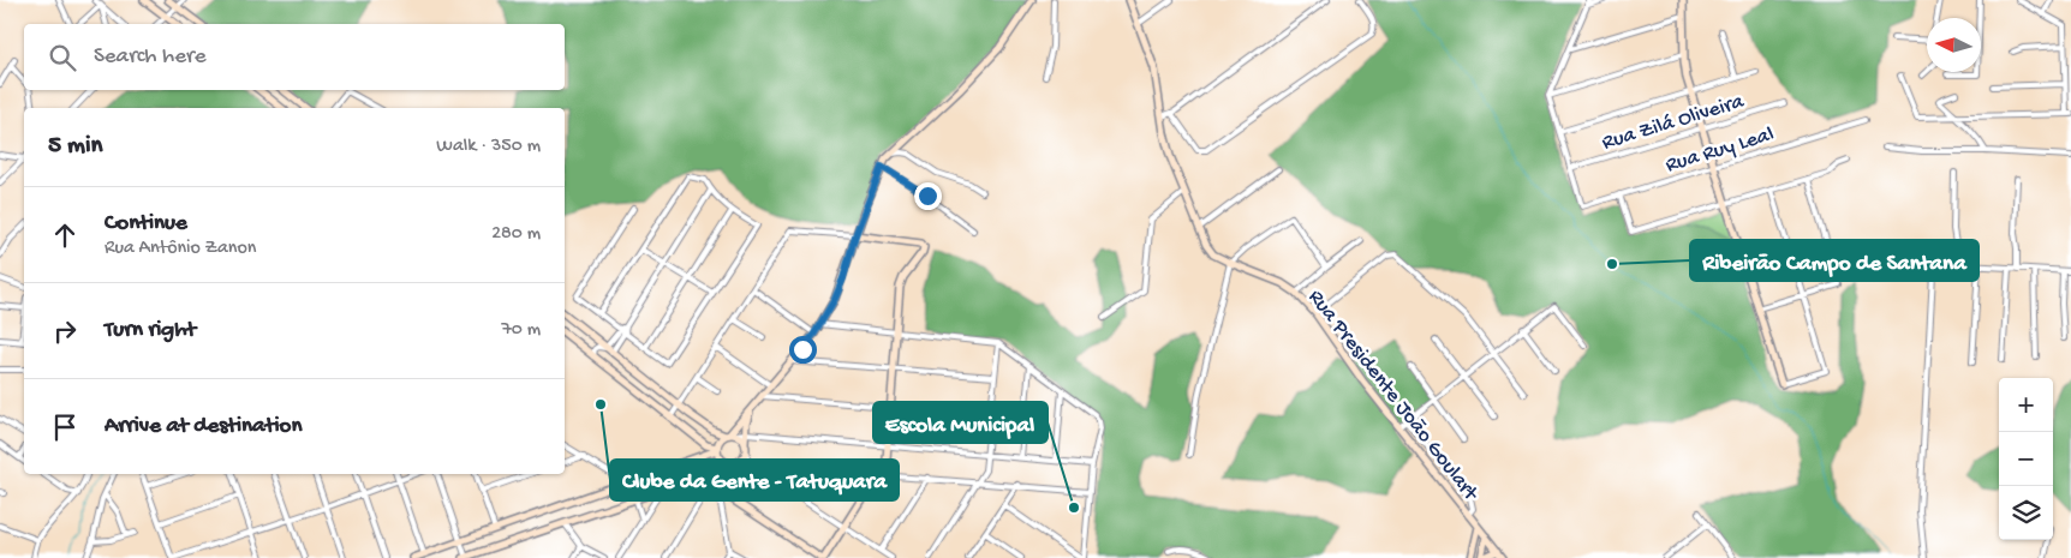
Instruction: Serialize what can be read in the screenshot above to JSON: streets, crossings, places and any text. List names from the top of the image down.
{
  "streets": {
    "main road": ["Rua Presidente João Goulart"],
    "street": ["Rua Zilá Oliveira", "Rua Ruy Leal"]
  },
  "crossings": [
    ["Rua Zilá Oliveira", "Rua Ruy Leal"]
  ],
  "places": ["Ribeirão Campo de Santana", "Clube da Gente - Tatuquara", "Escola Municipal"],
  "north": "left",
  "page": {
    "search": "Search here",
    "heading": ["5 min", "Walk · 350 m"],
    "list": [
      ["Continue", "Rua Antônio Zanon", "280 m"],
      ["Turn right", "70 m"],
      "Arrive at destination"
    ],
    "map_buttons": ["+", "−"]
  }
}
